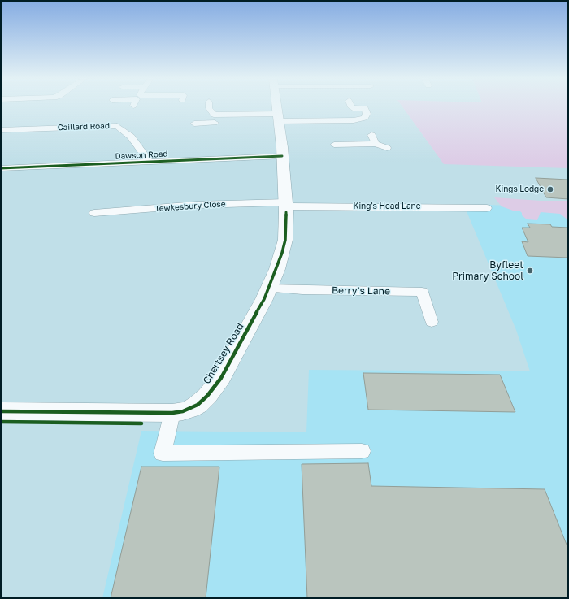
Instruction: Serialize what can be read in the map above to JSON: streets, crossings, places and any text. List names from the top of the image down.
{
  "streets": {
    "street": [
      "Caillard Road",
      "Dawson Road",
      "Tewkesbury Close",
      "King's Head Lane",
      "Berry's Lane",
      "Chertsey Road"
    ]
  },
  "crossings": [
    ["Caillard Road", "Dawson Road"],
    ["Dawson Road", "Chertsey Road"],
    ["Tewkesbury Close", "King's Head Lane"],
    ["Tewkesbury Close", "Chertsey Road"],
    ["King's Head Lane", "Chertsey Road"],
    ["Berry's Lane", "Chertsey Road"]
  ],
  "places": ["Kings Lodge", "Byfleet Primary School"]
}
